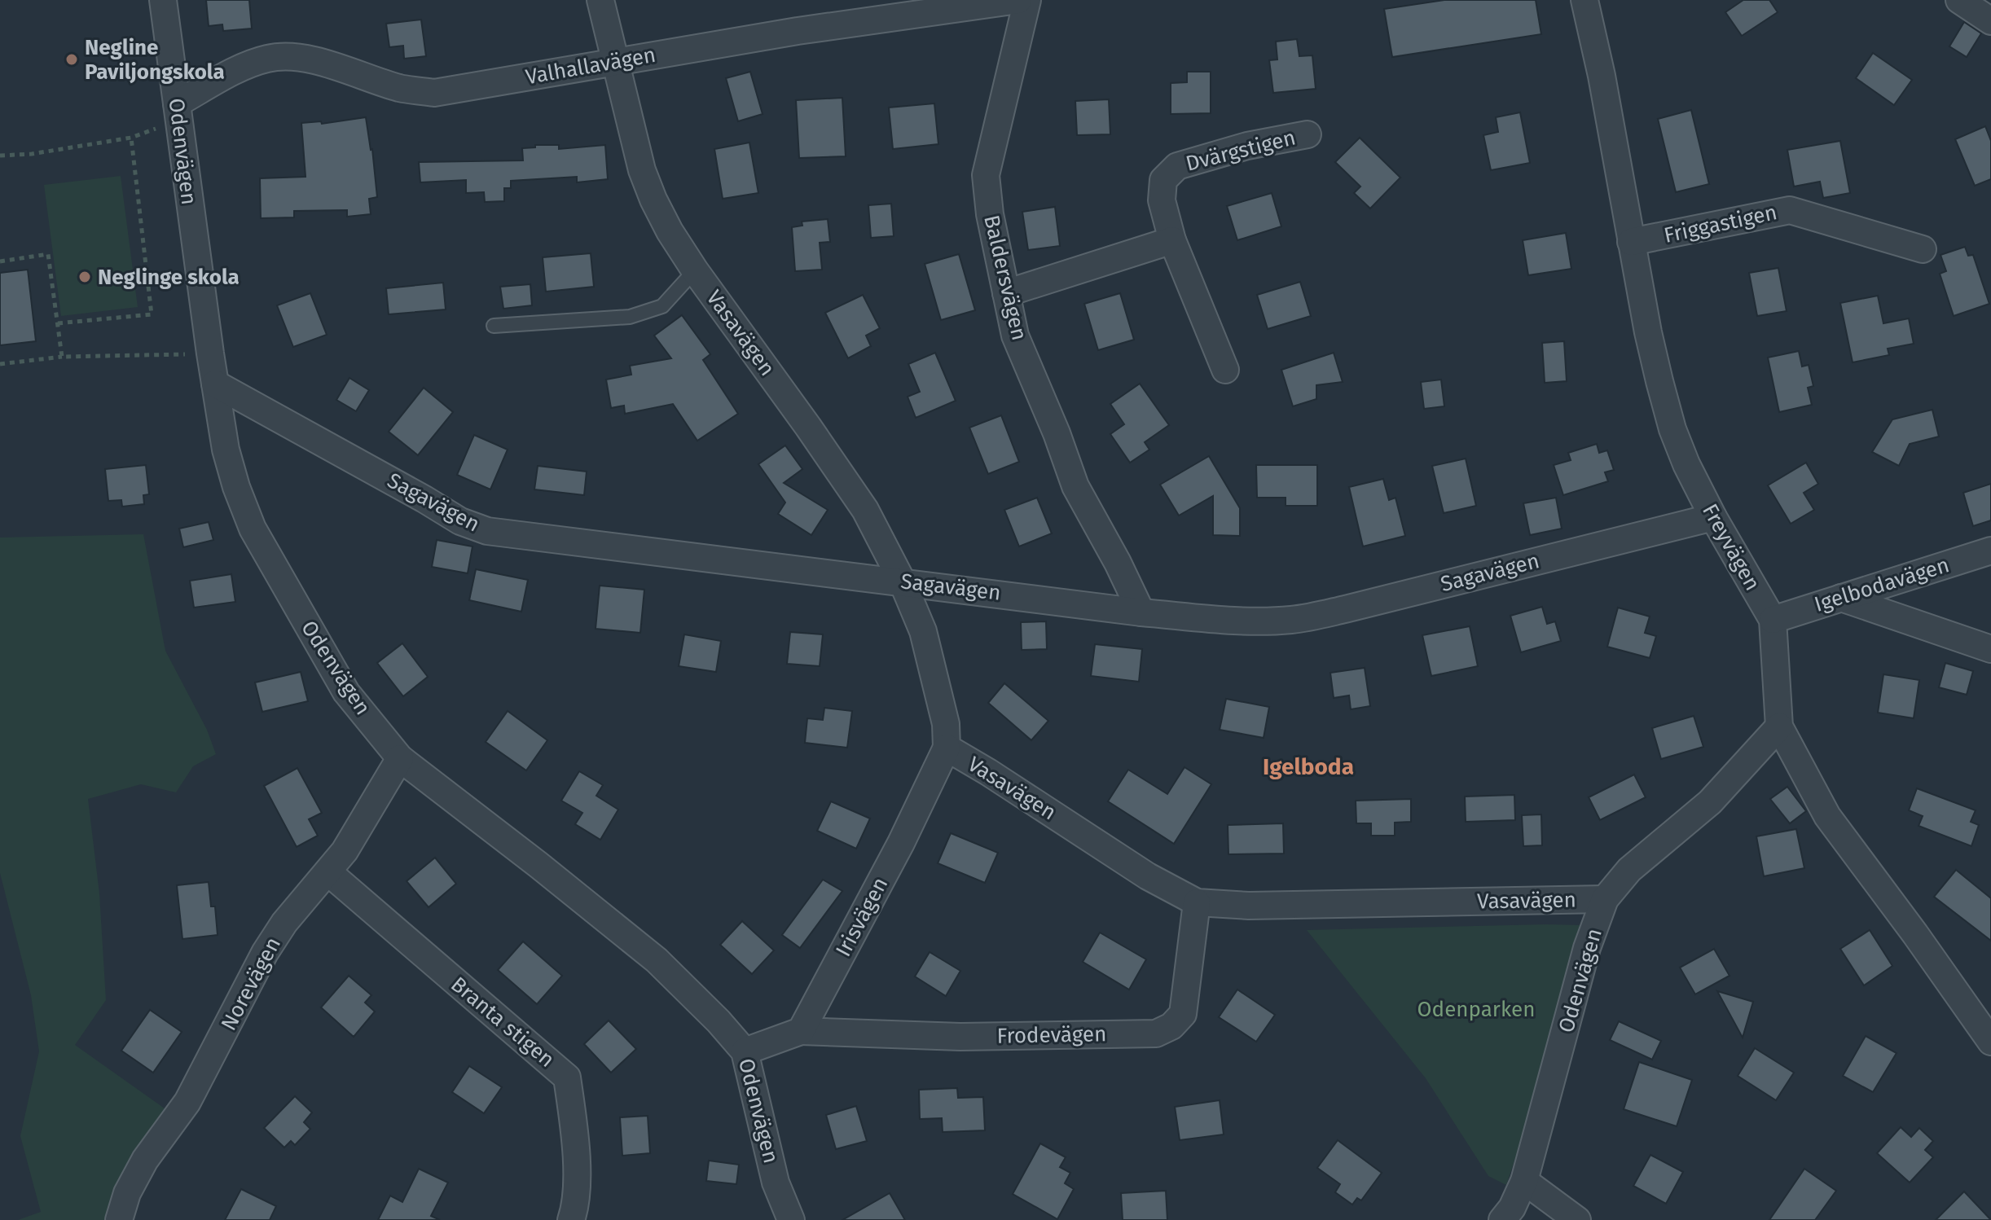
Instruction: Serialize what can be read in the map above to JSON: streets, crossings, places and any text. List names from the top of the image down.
{
  "streets": {
    "street": [
      "Valhallavägen",
      "Dvärgstigen",
      "Odenvägen",
      "Friggastigen",
      "Baldersvägen",
      "Vasavägen",
      "Sagavägen",
      "Freyvägen",
      "Igelbodavägen",
      "Irisvägen",
      "Norevägen",
      "Branta stigen",
      "Frodevägen"
    ]
  },
  "crossings": [
    ["Valhallavägen", "Odenvägen"],
    ["Valhallavägen", "Vasavägen"],
    ["Odenvägen", "Vasavägen"],
    ["Odenvägen", "Sagavägen"],
    ["Odenvägen", "Freyvägen"],
    ["Odenvägen", "Norevägen"],
    ["Friggastigen", "Freyvägen"],
    ["Baldersvägen", "Sagavägen"],
    ["Vasavägen", "Sagavägen"],
    ["Vasavägen", "Irisvägen"],
    ["Vasavägen", "Frodevägen"],
    ["Sagavägen", "Freyvägen"],
    ["Freyvägen", "Igelbodavägen"],
    ["Irisvägen", "Frodevägen"],
    ["Norevägen", "Branta stigen"]
  ],
  "districts": ["Igelboda"],
  "parks": ["Odenparken"],
  "places": ["Negline Paviljongskola", "Neglinge skola"]
}
